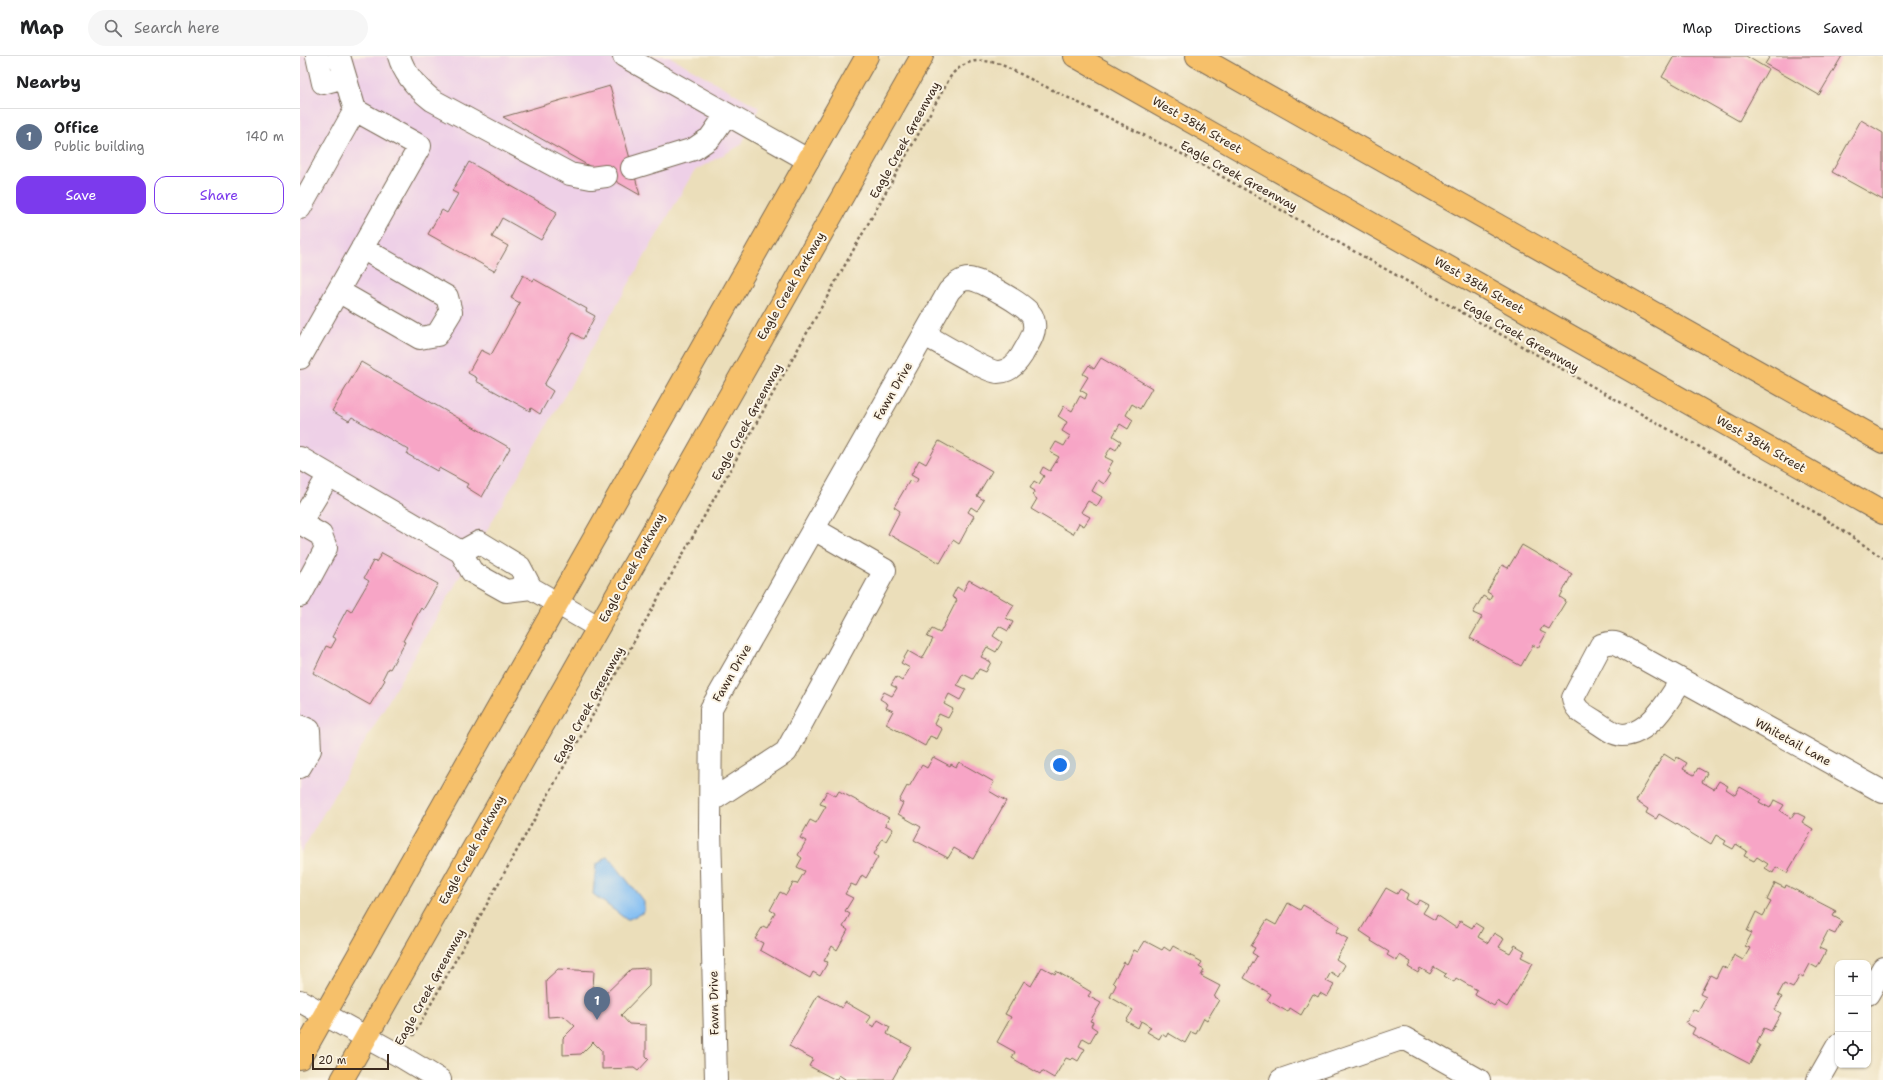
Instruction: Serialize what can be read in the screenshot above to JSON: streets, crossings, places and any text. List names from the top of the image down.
{
  "streets": {
    "main road": ["West 38th Street", "Eagle Creek Parkway"],
    "street": ["Fawn Drive", "Whitetail Lane"],
    "path": ["Eagle Creek Greenway"]
  },
  "scale_bar": "20 m",
  "page": {
    "header": "Map",
    "search": "Search here",
    "nav": ["Map", "Directions", "Saved"],
    "heading": "Nearby",
    "list": [
      {
        "mark": "1",
        "name": "Office",
        "note": "Public building",
        "value": "140 m"
      }
    ],
    "buttons": ["Save", "Share"],
    "map_buttons": ["+", "−"],
    "pins": "1",
    "scale": "20 m"
  }
}
